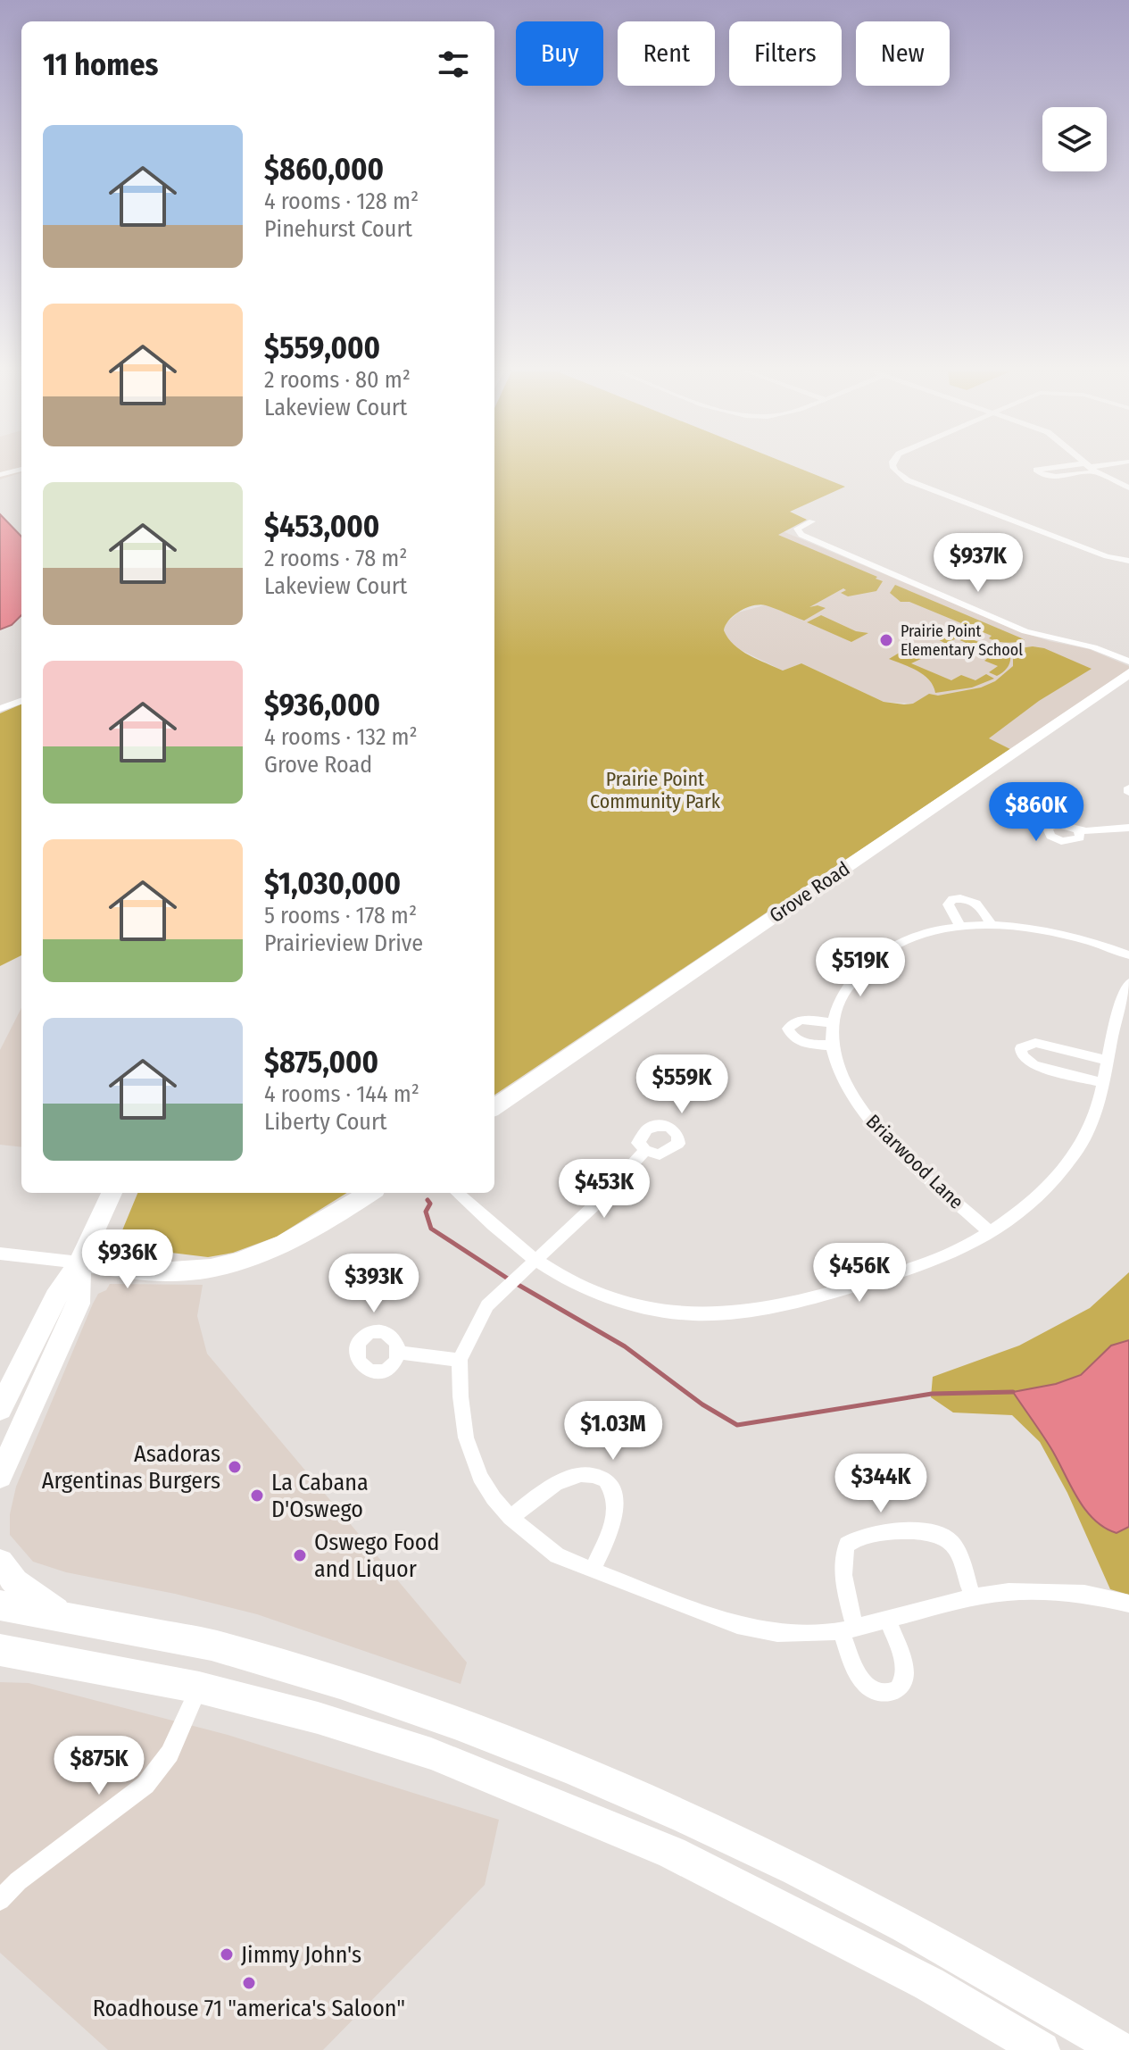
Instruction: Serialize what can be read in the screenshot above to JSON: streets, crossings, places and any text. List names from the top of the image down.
{
  "streets": {
    "street": ["Grove Road", "Briarwood Lane"]
  },
  "parks": ["Prairie Point Community Park"],
  "places": [
    "Prairie Point Elementary School",
    "Asadoras Argentinas Burgers",
    "La Cabana D'Oswego",
    "Oswego Food and Liquor",
    "Jimmy John's",
    "Roadhouse 71 \"america's Saloon\""
  ],
  "page": {
    "chip": [
      "Buy",
      "Rent",
      "Filters",
      "New"
    ],
    "heading": "11 homes",
    "list": [
      {
        "name": "$860,000",
        "note": "4 rooms · 128 m² · Pinehurst Court"
      },
      {
        "name": "$559,000",
        "note": "2 rooms · 80 m² · Lakeview Court"
      },
      {
        "name": "$453,000",
        "note": "2 rooms · 78 m² · Lakeview Court"
      },
      {
        "name": "$936,000",
        "note": "4 rooms · 132 m² · Grove Road"
      },
      {
        "name": "$1,030,000",
        "note": "5 rooms · 178 m² · Prairieview Drive"
      },
      {
        "name": "$875,000",
        "note": "4 rooms · 144 m² · Liberty Court"
      }
    ],
    "price": [
      "$937K",
      "$860K",
      "$519K",
      "$559K",
      "$453K",
      "$936K",
      "$456K",
      "$393K",
      "$1.03M",
      "$344K",
      "$875K"
    ]
  }
}
